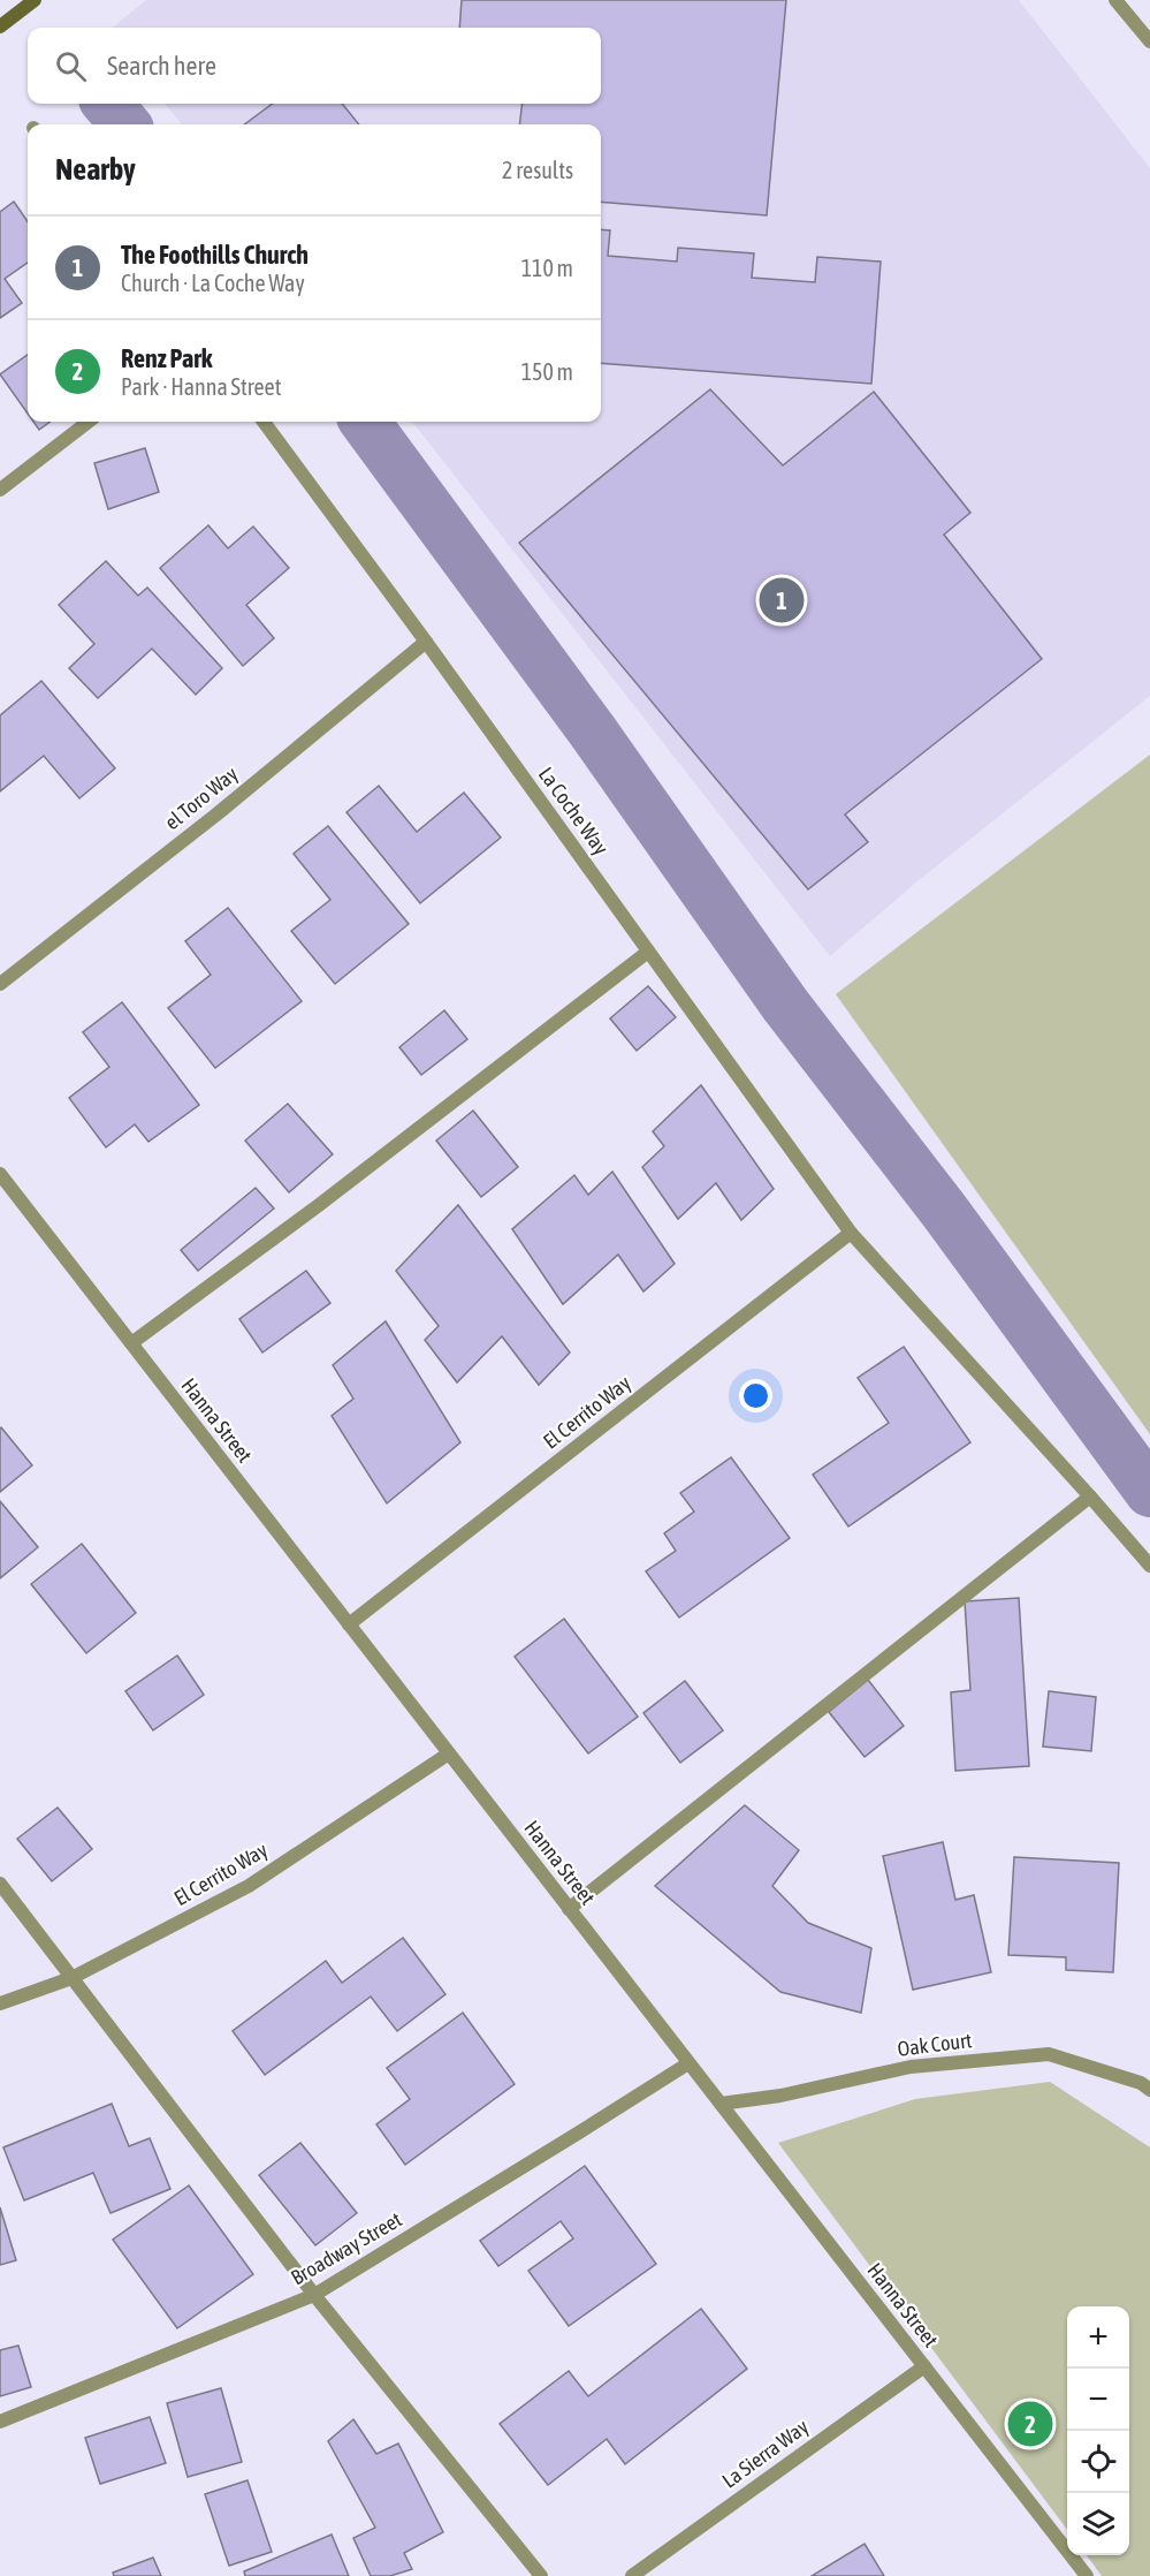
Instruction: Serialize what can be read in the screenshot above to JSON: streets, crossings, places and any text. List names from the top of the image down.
{
  "streets": {
    "street": [
      "el Toro Way",
      "La Coche Way",
      "El Cerrito Way",
      "Hanna Street",
      "Oak Court",
      "Broadway Street",
      "La Sierra Way"
    ]
  },
  "crossings": [
    ["el Toro Way", "La Coche Way"],
    ["La Coche Way", "El Cerrito Way"],
    ["El Cerrito Way", "Hanna Street"],
    ["Hanna Street", "Oak Court"],
    ["Hanna Street", "Broadway Street"],
    ["Hanna Street", "La Sierra Way"]
  ],
  "page": {
    "search": "Search here",
    "heading": ["Nearby", "2 results"],
    "list": [
      {
        "mark": "1",
        "name": "The Foothills Church",
        "note": "Church · La Coche Way",
        "value": "110 m"
      },
      {
        "mark": "2",
        "name": "Renz Park",
        "note": "Park · Hanna Street",
        "value": "150 m"
      }
    ],
    "pins": ["1", "2"],
    "map_buttons": ["+", "−"]
  }
}
